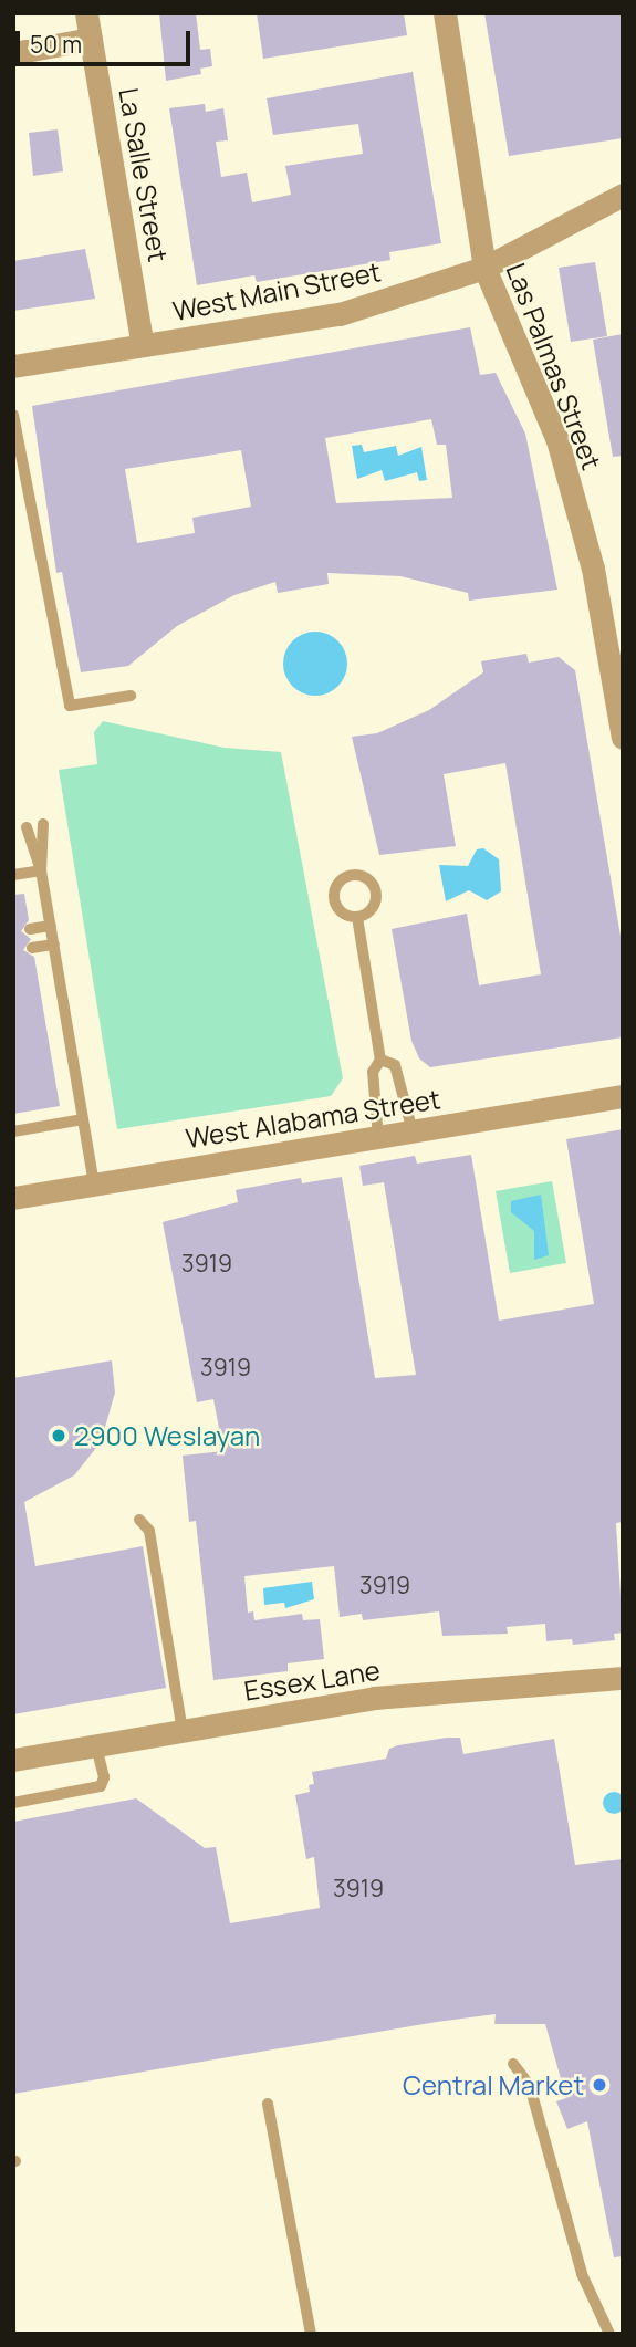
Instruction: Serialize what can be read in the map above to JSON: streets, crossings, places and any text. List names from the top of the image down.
{
  "streets": {
    "street": [
      "La Salle Street",
      "West Main Street",
      "Las Palmas Street",
      "West Alabama Street",
      "Essex Lane"
    ]
  },
  "crossings": [
    ["La Salle Street", "West Main Street"],
    ["West Main Street", "Las Palmas Street"]
  ],
  "places": ["2900 Weslayan", "Central Market"],
  "house_numbers": [
    "3919",
    "3919",
    "3919",
    "3919"
  ],
  "scale_bar": "50 m"
}
